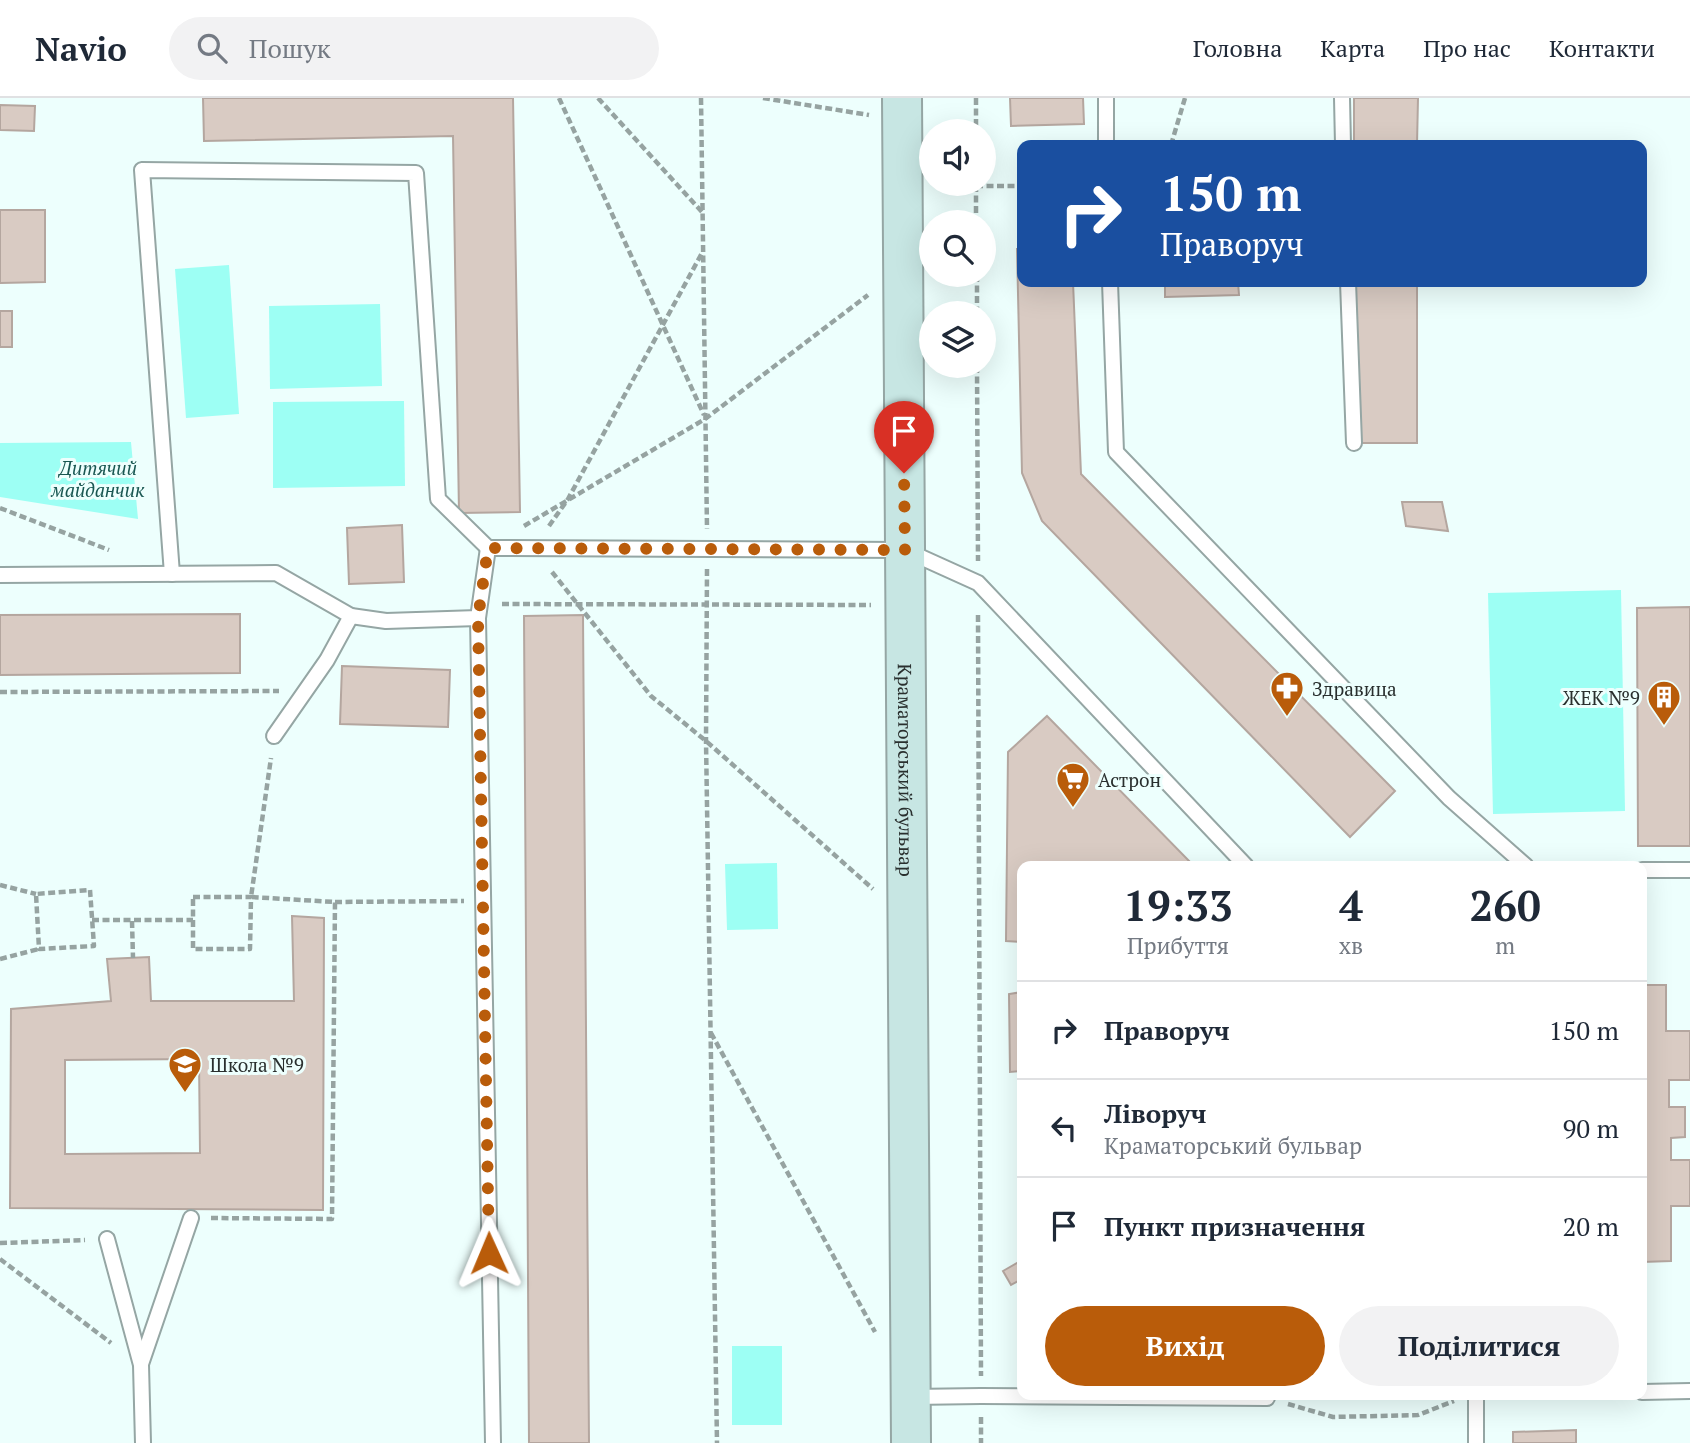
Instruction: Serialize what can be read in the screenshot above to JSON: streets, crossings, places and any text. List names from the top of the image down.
{
  "streets": {
    "street": ["Краматорський бульвар"]
  },
  "parks": ["Дитячий майданчик"],
  "places": {
    "pharmacy": ["Здравица"],
    "building": ["ЖЕК №9"],
    "supermarket": ["Астрон"],
    "school or university": ["Школа №9"]
  },
  "page": {
    "header": "Navio",
    "search": "Пошук",
    "nav": [
      "Головна",
      "Карта",
      "Про нас",
      "Контакти"
    ],
    "turn": ["150 m", "Праворуч"],
    "eta": [
      "19:33",
      "Прибуття",
      "4",
      "хв",
      "260",
      "m"
    ],
    "list": [
      {
        "name": "Праворуч",
        "value": "150 m"
      },
      {
        "name": "Ліворуч",
        "note": "Краматорський бульвар",
        "value": "90 m"
      },
      {
        "name": "Пункт призначення",
        "value": "20 m"
      }
    ],
    "buttons": ["Вихід", "Поділитися"]
  }
}
